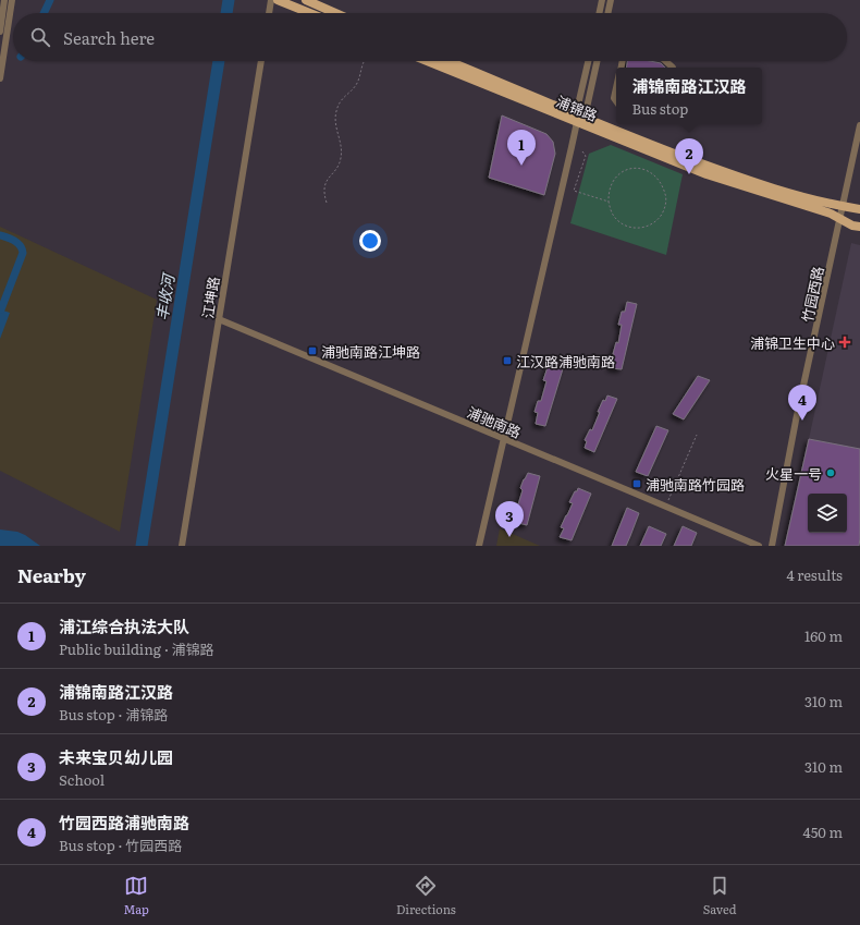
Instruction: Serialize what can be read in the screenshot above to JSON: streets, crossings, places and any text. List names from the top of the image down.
{
  "streets": {
    "main road": ["浦锦路"],
    "street": ["竹园西路", "江坤路", "浦驰南路"]
  },
  "crossings": [
    ["浦锦路", "竹园西路"],
    ["江坤路", "浦驰南路"]
  ],
  "water": ["丰收河"],
  "places": {
    "health": ["浦锦卫生中心"],
    "transit": ["浦驰南路江坤路", "江汉路浦驰南路", "浦驰南路竹园路"],
    "other": ["火星一号"]
  },
  "page": {
    "search": "Search here",
    "popup": ["浦锦南路江汉路", "Bus stop"],
    "pins": [
      "1",
      "2",
      "4",
      "3"
    ],
    "heading": ["Nearby", "4 results"],
    "list": [
      {
        "mark": "1",
        "name": "浦江综合执法大队",
        "note": "Public building · 浦锦路",
        "value": "160 m"
      },
      {
        "mark": "2",
        "name": "浦锦南路江汉路",
        "note": "Bus stop · 浦锦路",
        "value": "310 m"
      },
      {
        "mark": "3",
        "name": "未来宝贝幼儿园",
        "note": "School",
        "value": "310 m"
      },
      {
        "mark": "4",
        "name": "竹园西路浦驰南路",
        "note": "Bus stop · 竹园西路",
        "value": "450 m"
      }
    ],
    "nav": ["Map", "Directions", "Saved"]
  }
}
